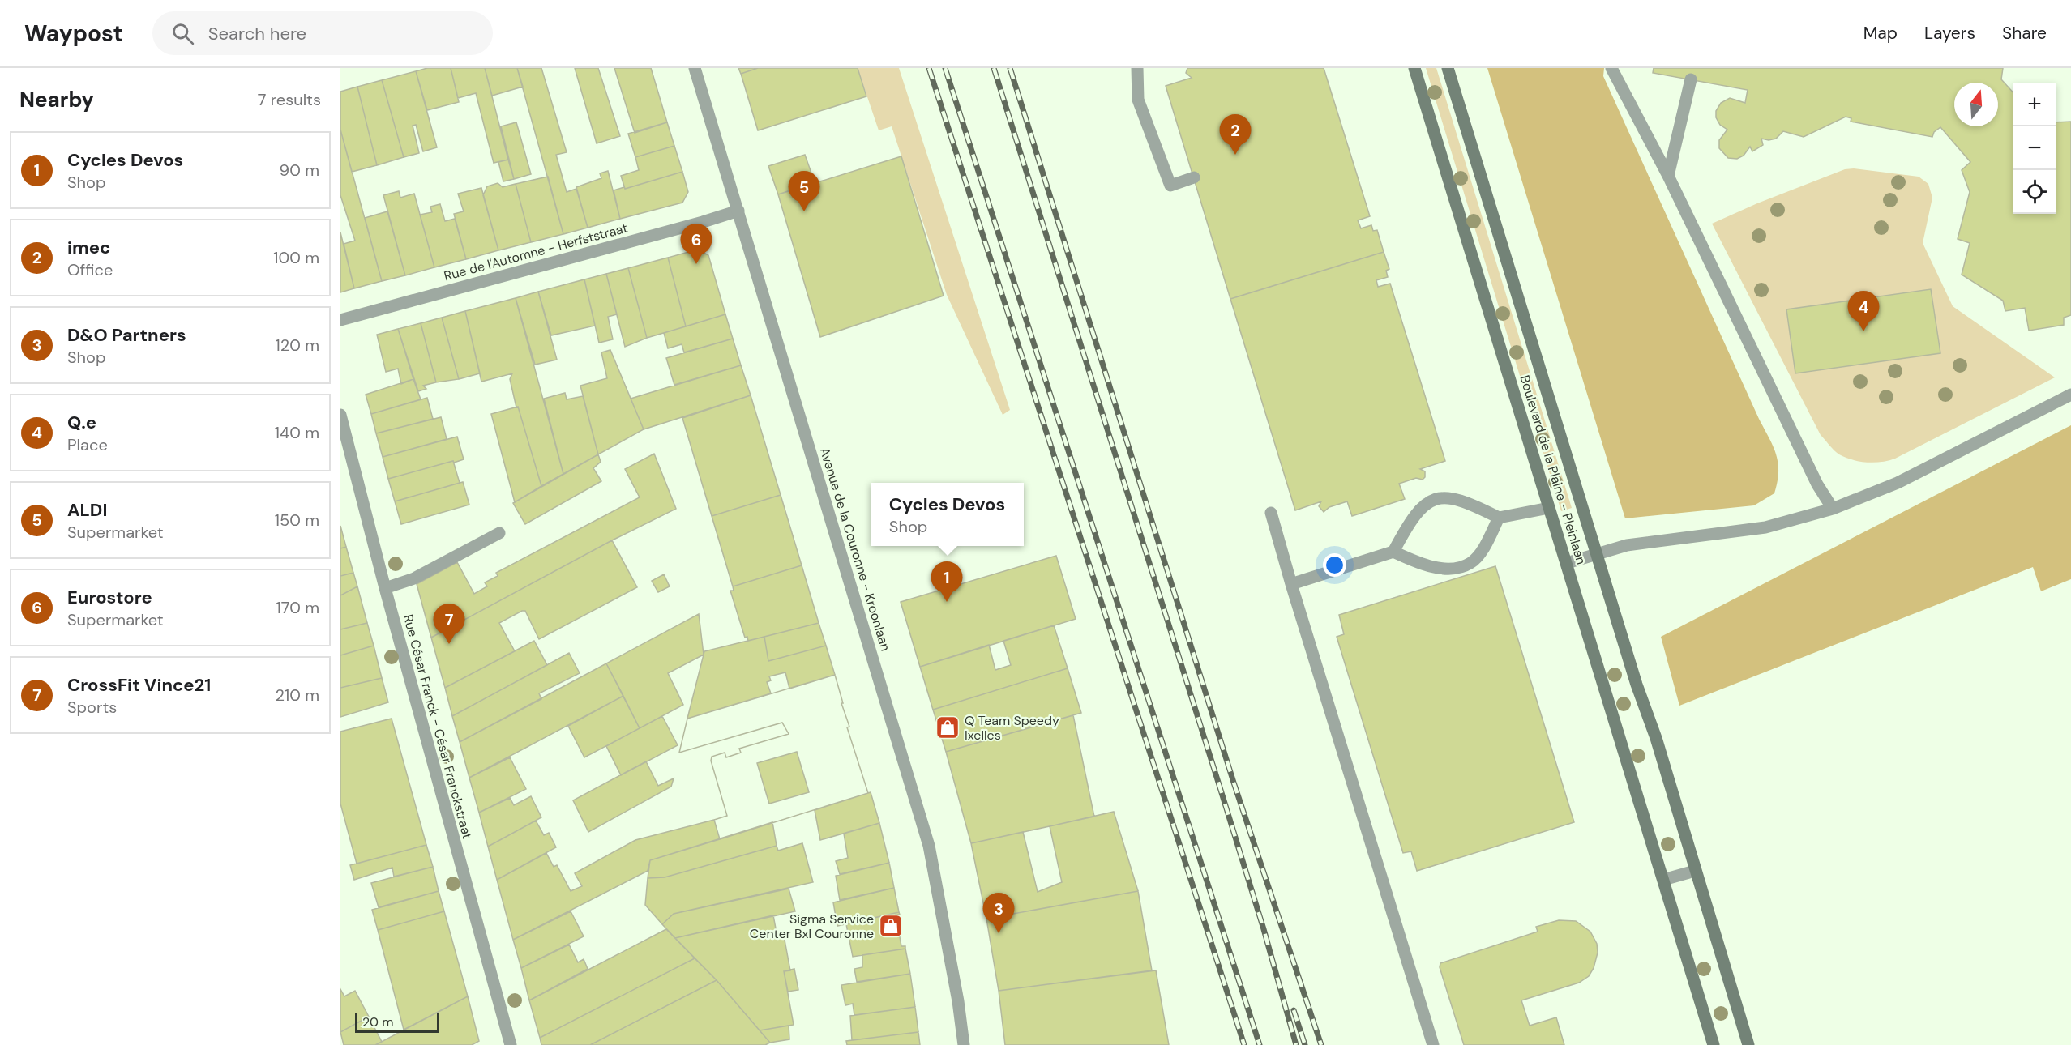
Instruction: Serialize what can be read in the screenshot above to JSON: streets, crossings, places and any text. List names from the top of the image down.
{
  "streets": {
    "main road": ["Boulevard de la Plaine - Pleinlaan"],
    "street": ["Rue de l'Automne - Herfststraat", "Avenue de la Couronne - Kroonlaan", "Rue César Franck - César Franckstraat"]
  },
  "crossings": [
    ["Rue de l'Automne - Herfststraat", "Avenue de la Couronne - Kroonlaan"]
  ],
  "places": {
    "shop": ["Q Team Speedy Ixelles", "Sigma Service Center Bxl Couronne"]
  },
  "scale_bar": "20 m",
  "north": "top",
  "page": {
    "header": "Waypost",
    "search": "Search here",
    "nav": ["Map", "Layers", "Share"],
    "heading": ["Nearby", "7 results"],
    "map_buttons": ["+", "−"],
    "pins": [
      "2",
      "5",
      "6",
      "4",
      "1",
      "7",
      "3"
    ],
    "list": [
      {
        "mark": "1",
        "name": "Cycles Devos",
        "note": "Shop",
        "value": "90 m"
      },
      {
        "mark": "2",
        "name": "imec",
        "note": "Office",
        "value": "100 m"
      },
      {
        "mark": "3",
        "name": "D&O Partners",
        "note": "Shop",
        "value": "120 m"
      },
      {
        "mark": "4",
        "name": "Q.e",
        "note": "Place",
        "value": "140 m"
      },
      {
        "mark": "5",
        "name": "ALDI",
        "note": "Supermarket",
        "value": "150 m"
      },
      {
        "mark": "6",
        "name": "Eurostore",
        "note": "Supermarket",
        "value": "170 m"
      },
      {
        "mark": "7",
        "name": "CrossFit Vince21",
        "note": "Sports",
        "value": "210 m"
      }
    ],
    "popup": ["Cycles Devos", "Shop"],
    "scale": "20 m"
  }
}
